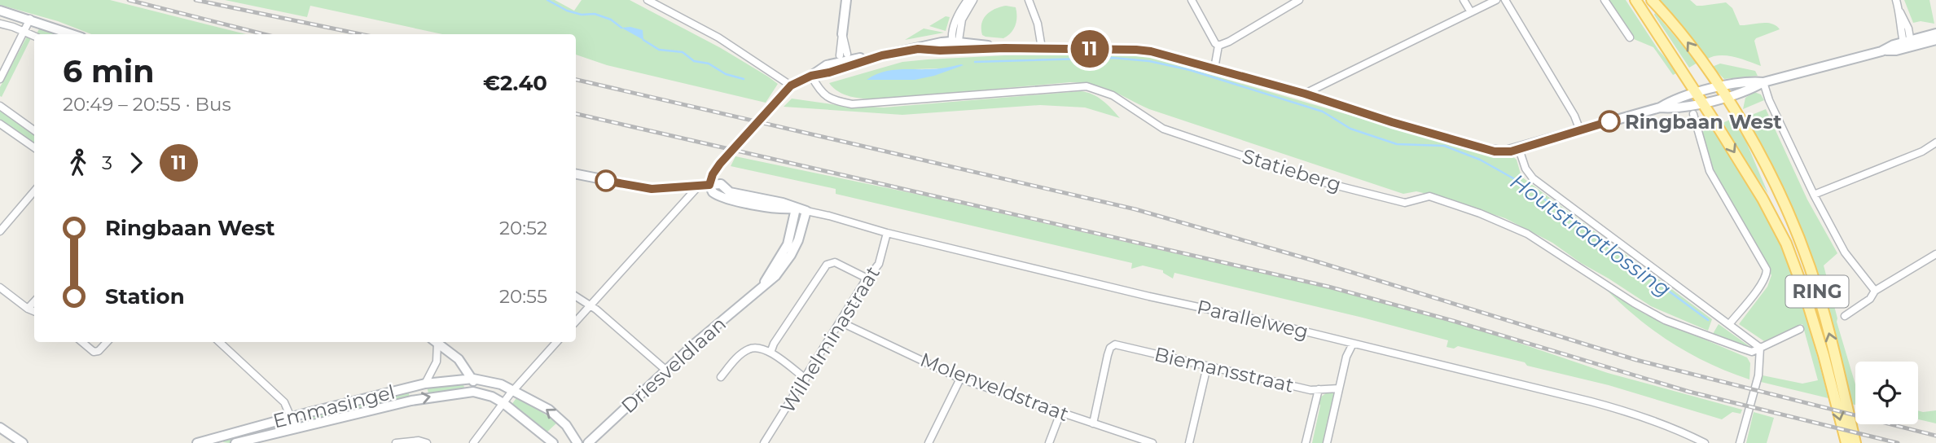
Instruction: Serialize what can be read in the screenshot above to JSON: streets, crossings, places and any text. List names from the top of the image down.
{
  "streets": {
    "main road": ["RING"],
    "street": [
      "Statieberg",
      "Parallelweg",
      "Wilhelminastraat",
      "Driesveldlaan",
      "Biemansstraat",
      "Molenveldstraat",
      "Emmasingel"
    ]
  },
  "crossings": [
    ["Parallelweg", "Wilhelminastraat"],
    ["Parallelweg", "Driesveldlaan"],
    ["Wilhelminastraat", "Molenveldstraat"],
    ["Biemansstraat", "Molenveldstraat"]
  ],
  "water": ["Houtstraatlossing"],
  "places": ["Ringbaan West"],
  "lines": ["bus line 11"],
  "page": {
    "on_map": "11",
    "heading": ["6 min", "20:49 – 20:55 · Bus", "€2.40"],
    "legs": ["3", "11"],
    "list": [
      {
        "name": "Ringbaan West",
        "value": "20:52"
      },
      {
        "name": "Station",
        "value": "20:55"
      }
    ]
  }
}
